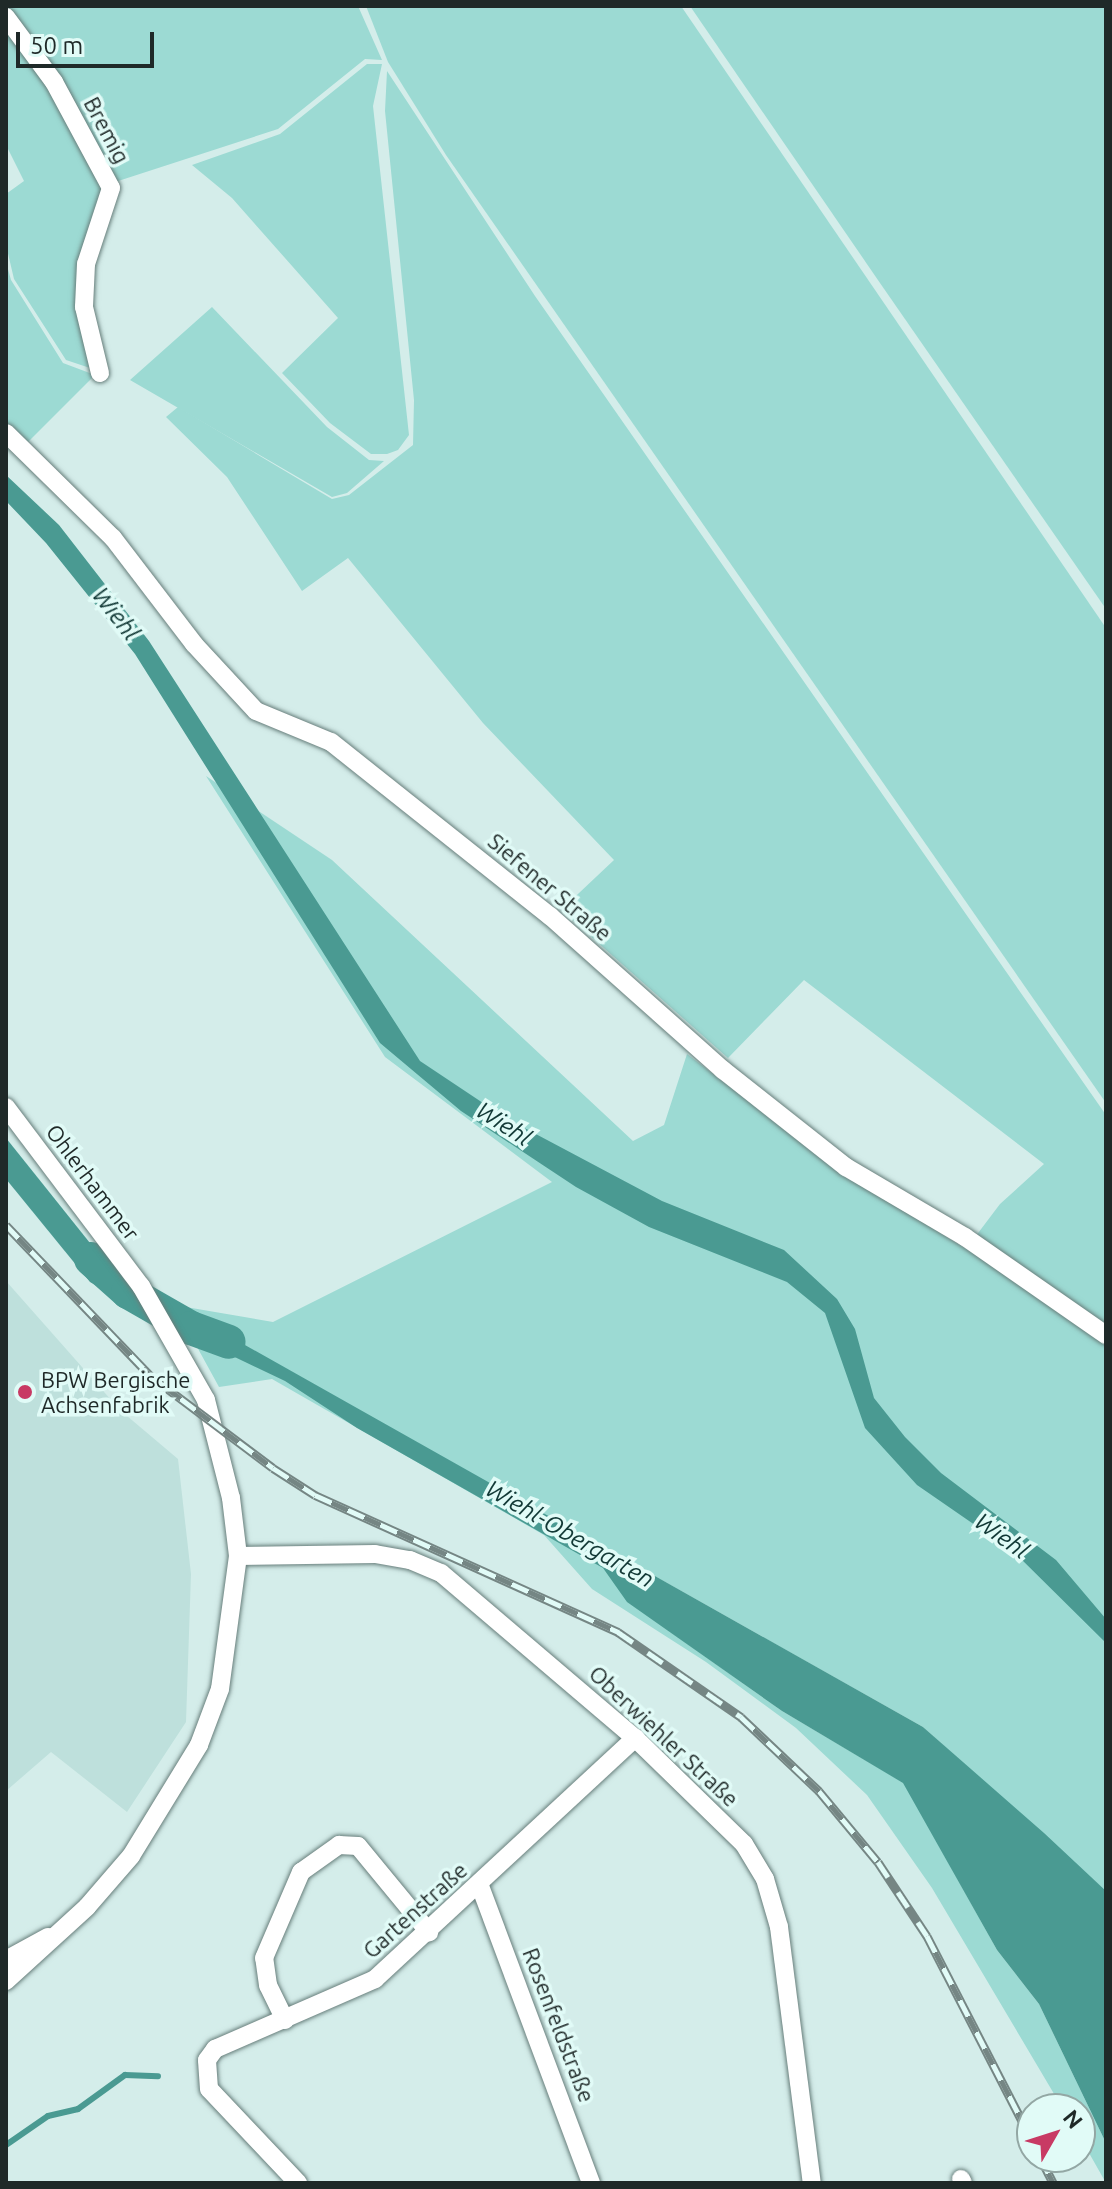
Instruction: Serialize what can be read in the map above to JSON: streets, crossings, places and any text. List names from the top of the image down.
{
  "streets": {
    "street": [
      "Bremig",
      "Siefener Straße",
      "Ohlerhammer",
      "Oberwiehler Straße",
      "Gartenstraße",
      "Rosenfeldstraße"
    ]
  },
  "crossings": [
    ["Ohlerhammer", "Oberwiehler Straße"],
    ["Oberwiehler Straße", "Gartenstraße"],
    ["Gartenstraße", "Rosenfeldstraße"]
  ],
  "water": ["Wiehl", "Wiehl-Obergarten"],
  "places": ["BPW Bergische Achsenfabrik"],
  "scale_bar": "50 m",
  "north": "top right"
}
